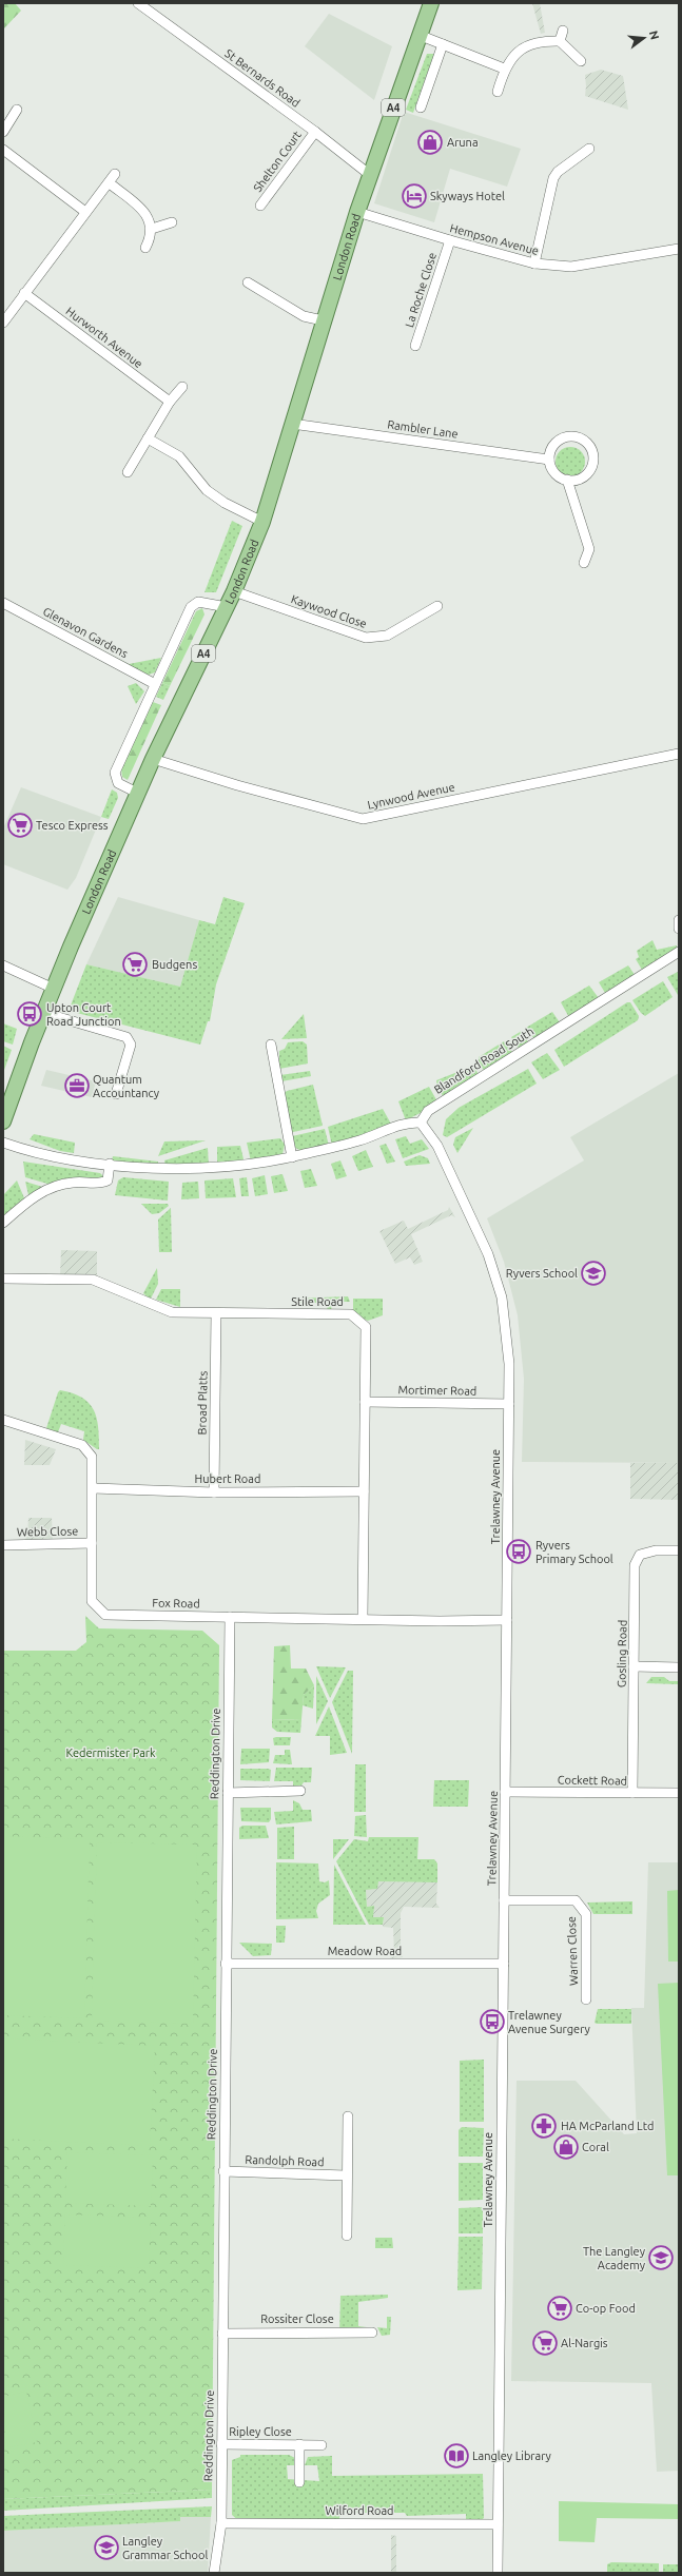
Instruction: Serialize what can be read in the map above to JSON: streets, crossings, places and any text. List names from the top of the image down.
{
  "streets": {
    "main road": ["A4", "London Road"],
    "street": [
      "St Bernards Road",
      "Shelton Court",
      "Hempson Avenue",
      "La Roche Close",
      "Hurworth Avenue",
      "Rambler Lane",
      "Kaywood Close",
      "Glenavon Gardens",
      "Lynwood Avenue",
      "Blandford Road South",
      "Stile Road",
      "Mortimer Road",
      "Broad Platts",
      "Hubert Road",
      "Trelawney Avenue",
      "Webb Close",
      "Fox Road",
      "Gosling Road",
      "Reddington Drive",
      "Cockett Road",
      "Meadow Road",
      "Warren Close",
      "Randolph Road",
      "Rossiter Close",
      "Ripley Close",
      "Wilford Road"
    ]
  },
  "crossings": [
    ["St Bernards Road", "Shelton Court"],
    ["St Bernards Road", "London Road"],
    ["Hempson Avenue", "London Road"],
    ["Hempson Avenue", "La Roche Close"],
    ["London Road", "Rambler Lane"],
    ["London Road", "Kaywood Close"],
    ["London Road", "Lynwood Avenue"],
    ["Blandford Road South", "Trelawney Avenue"],
    ["Stile Road", "Mortimer Road"],
    ["Stile Road", "Broad Platts"],
    ["Stile Road", "Hubert Road"],
    ["Stile Road", "Fox Road"],
    ["Mortimer Road", "Trelawney Avenue"],
    ["Broad Platts", "Hubert Road"],
    ["Hubert Road", "Fox Road"],
    ["Trelawney Avenue", "Fox Road"],
    ["Trelawney Avenue", "Cockett Road"],
    ["Trelawney Avenue", "Meadow Road"],
    ["Trelawney Avenue", "Warren Close"],
    ["Trelawney Avenue", "Wilford Road"],
    ["Webb Close", "Fox Road"],
    ["Fox Road", "Reddington Drive"],
    ["Gosling Road", "Cockett Road"],
    ["Reddington Drive", "Meadow Road"],
    ["Reddington Drive", "Randolph Road"],
    ["Reddington Drive", "Rossiter Close"],
    ["Reddington Drive", "Ripley Close"],
    ["Reddington Drive", "Wilford Road"]
  ],
  "parks": ["Kedermister Park"],
  "places": {
    "shop": ["Aruna", "Coral"],
    "hotel": ["Skyways Hotel"],
    "supermarket": [
      "Tesco Express",
      "Budgens",
      "Co-op Food",
      "Al-Nargis"
    ],
    "bus stop": ["Upton Court Road Junction", "Ryvers Primary School", "Trelawney Avenue Surgery"],
    "office": ["Quantum Accountancy"],
    "school or university": ["Ryvers School", "The Langley Academy", "Langley Grammar School"],
    "pharmacy": ["HA McParland Ltd"],
    "library": ["Langley Library"]
  },
  "north": "right"
}
